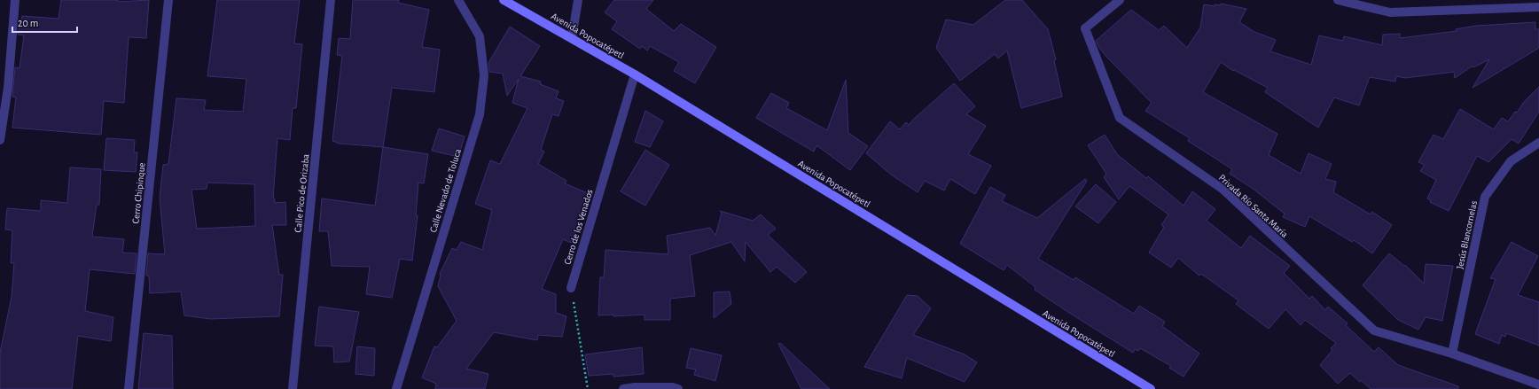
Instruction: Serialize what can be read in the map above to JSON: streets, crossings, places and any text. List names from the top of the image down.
{
  "streets": {
    "main road": ["Avenida Popocatépetl"],
    "street": [
      "Calle Nevado de Toluca",
      "Cerro Chipinque",
      "Calle Pico de Orizaba",
      "Privada Río Santa María",
      "Cerro de los Venados",
      "Jesús Blancornelas"
    ]
  },
  "crossings": [
    ["Avenida Popocatépetl", "Cerro de los Venados"],
    ["Privada Río Santa María", "Jesús Blancornelas"]
  ],
  "scale_bar": "20 m"
}
